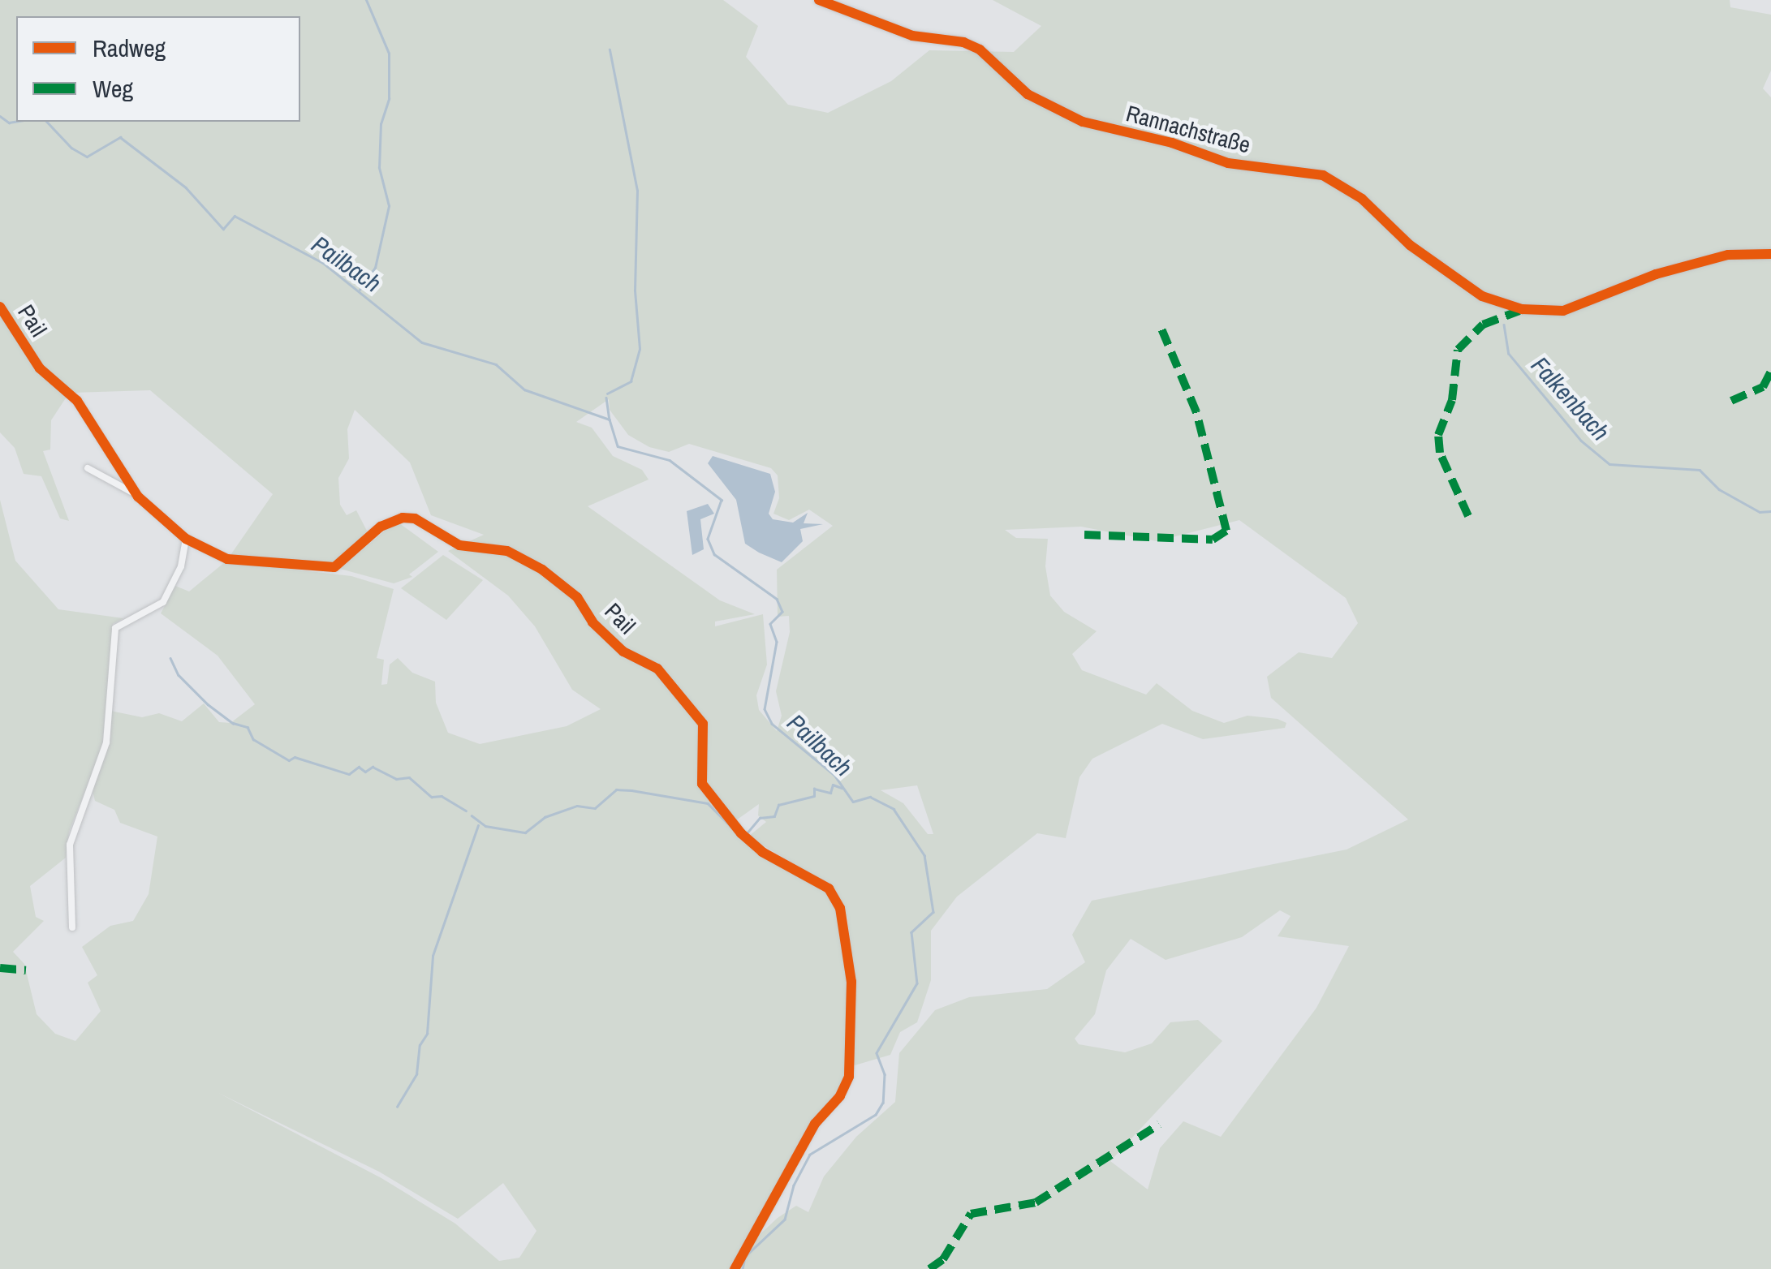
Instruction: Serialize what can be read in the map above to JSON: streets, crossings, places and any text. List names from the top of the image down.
{
  "streets": {
    "street": ["Rannachstraße", "Pail"]
  },
  "water": ["Pailbach", "Falkenbach"],
  "legend": ["Radweg", "Weg"]
}
